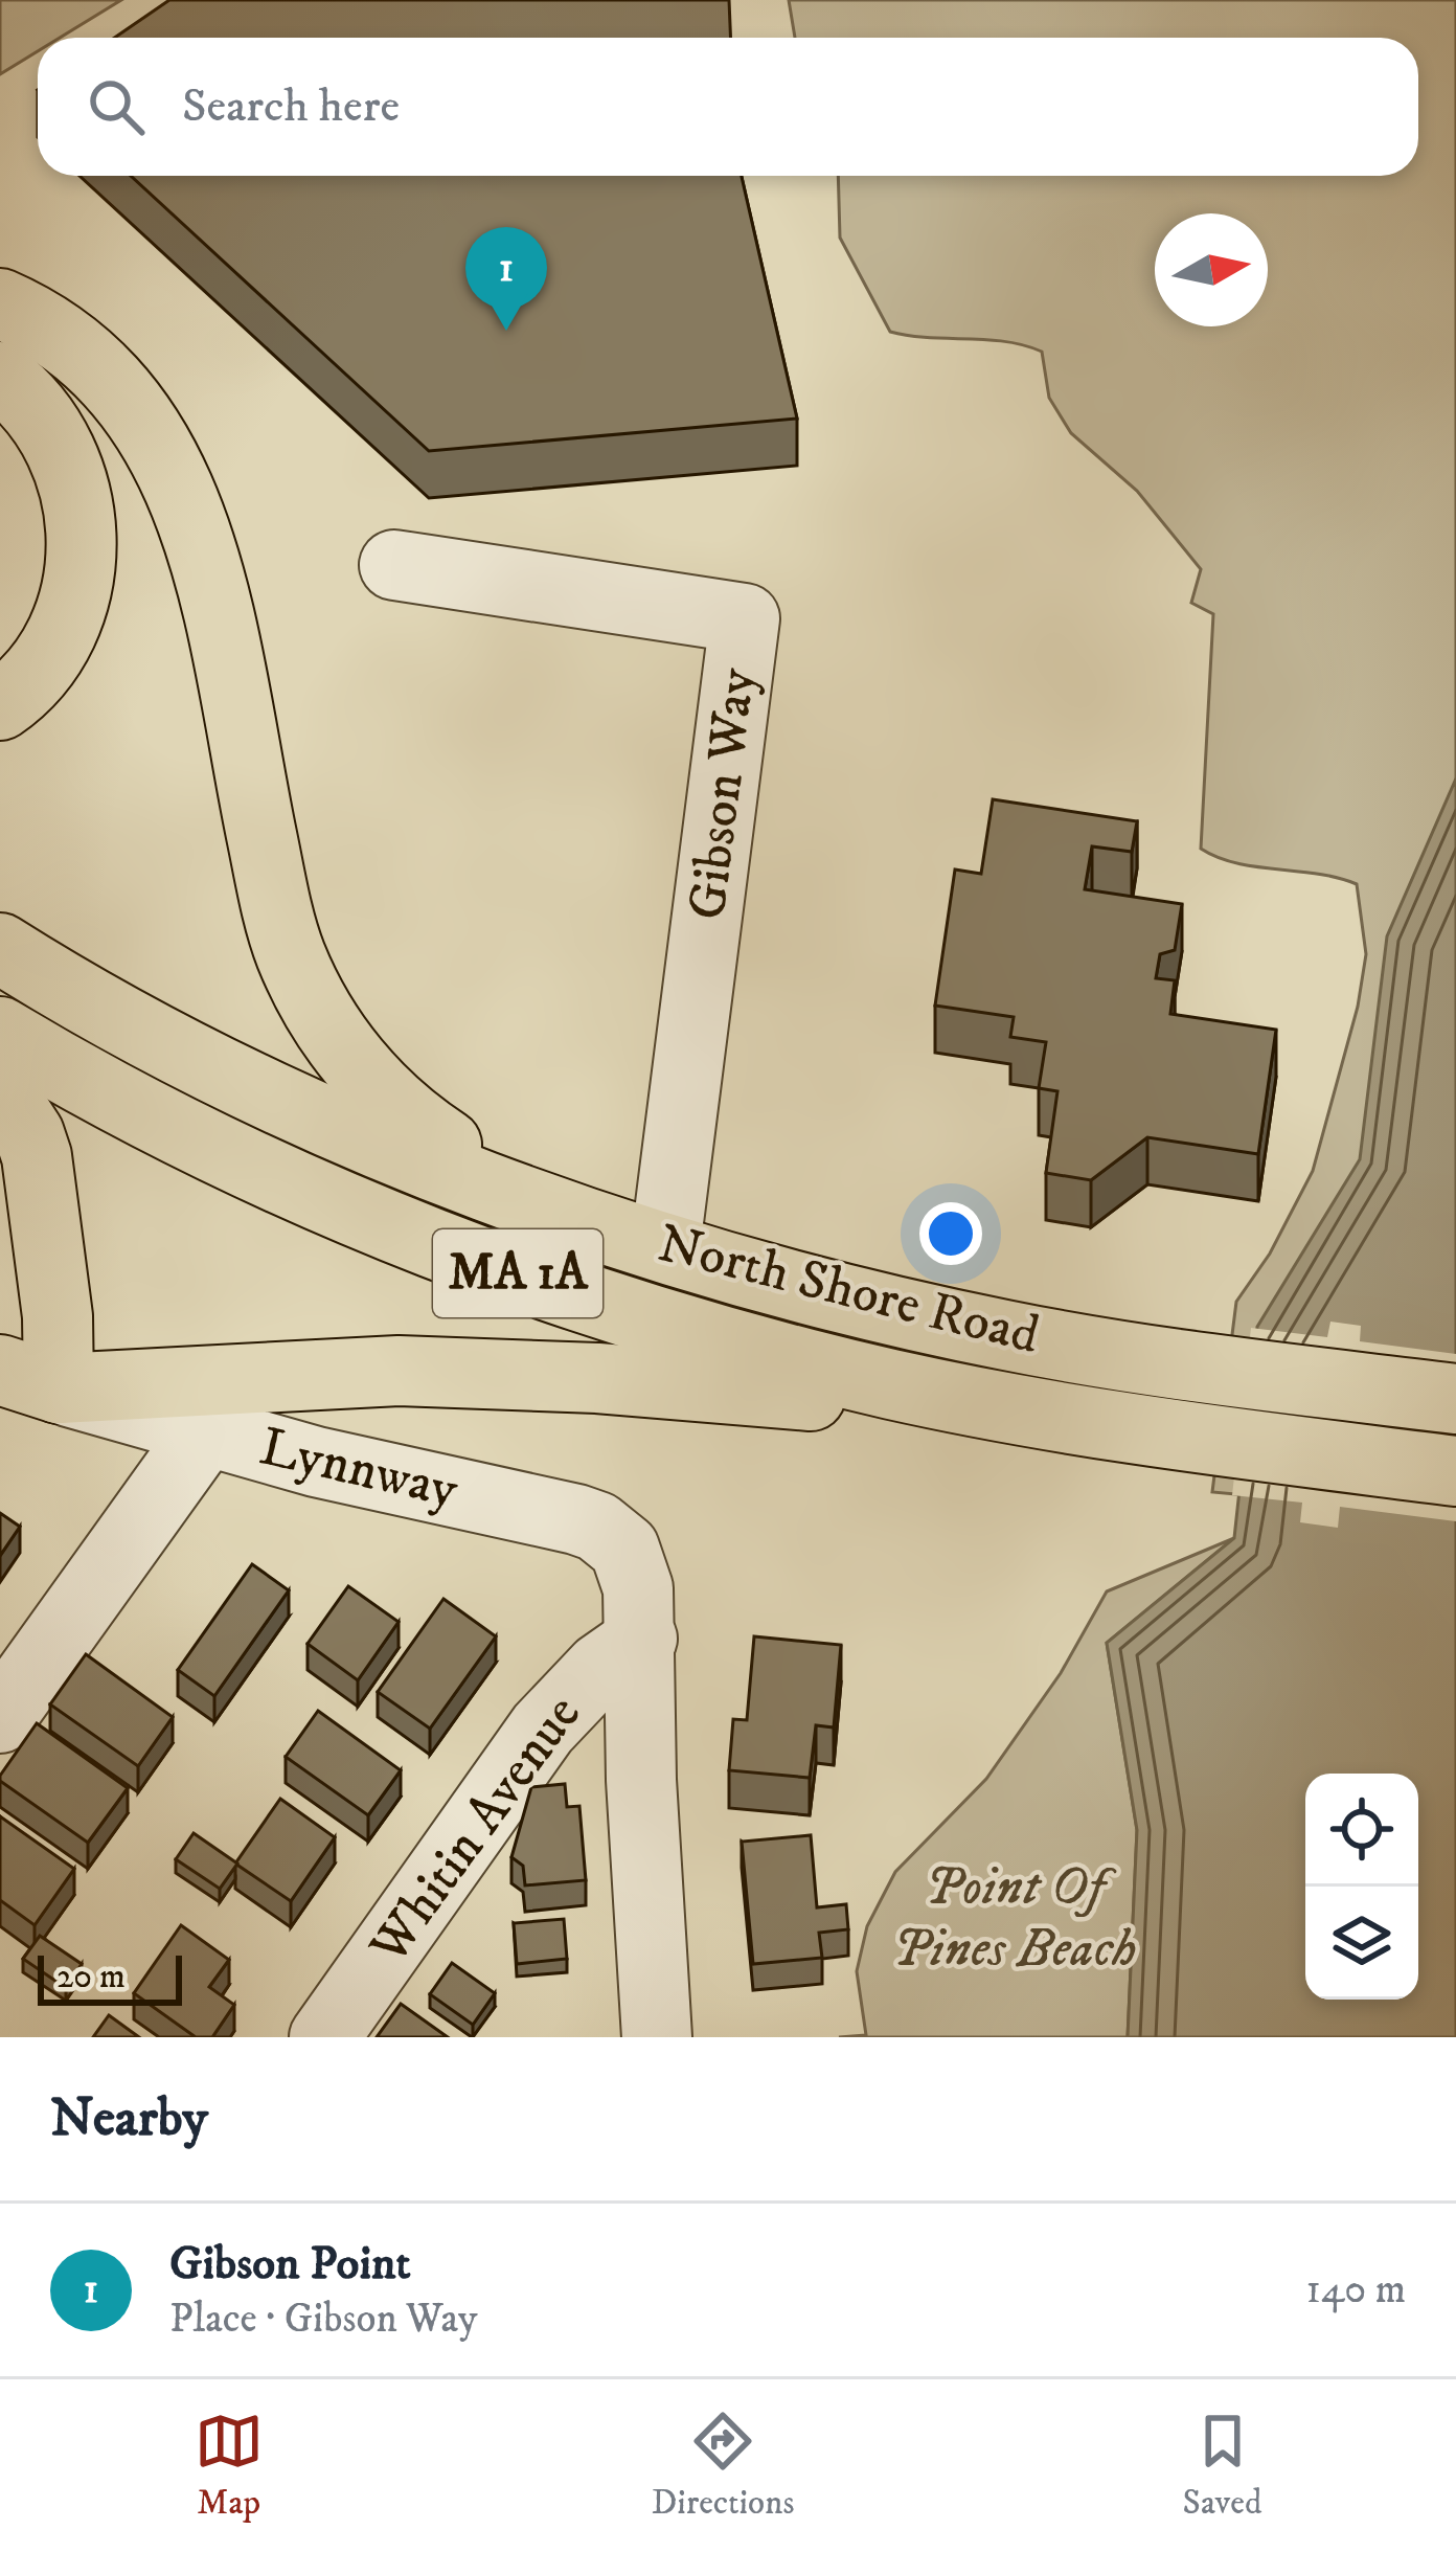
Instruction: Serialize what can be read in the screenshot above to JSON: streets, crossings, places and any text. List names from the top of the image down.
{
  "streets": {
    "highway": ["MA 1A", "North Shore Road"],
    "street": ["Gibson Way", "Lynnway", "Whitin Avenue"]
  },
  "crossings": [
    ["Gibson Way", "North Shore Road"],
    ["Lynnway", "Whitin Avenue"]
  ],
  "parks": ["Point Of Pines Beach"],
  "scale_bar": "20 m",
  "north": "right",
  "page": {
    "search": "Search here",
    "pins": "1",
    "scale": "20 m",
    "heading": "Nearby",
    "list": [
      {
        "mark": "1",
        "name": "Gibson Point",
        "note": "Place · Gibson Way",
        "value": "140 m"
      }
    ],
    "nav": ["Map", "Directions", "Saved"]
  }
}
